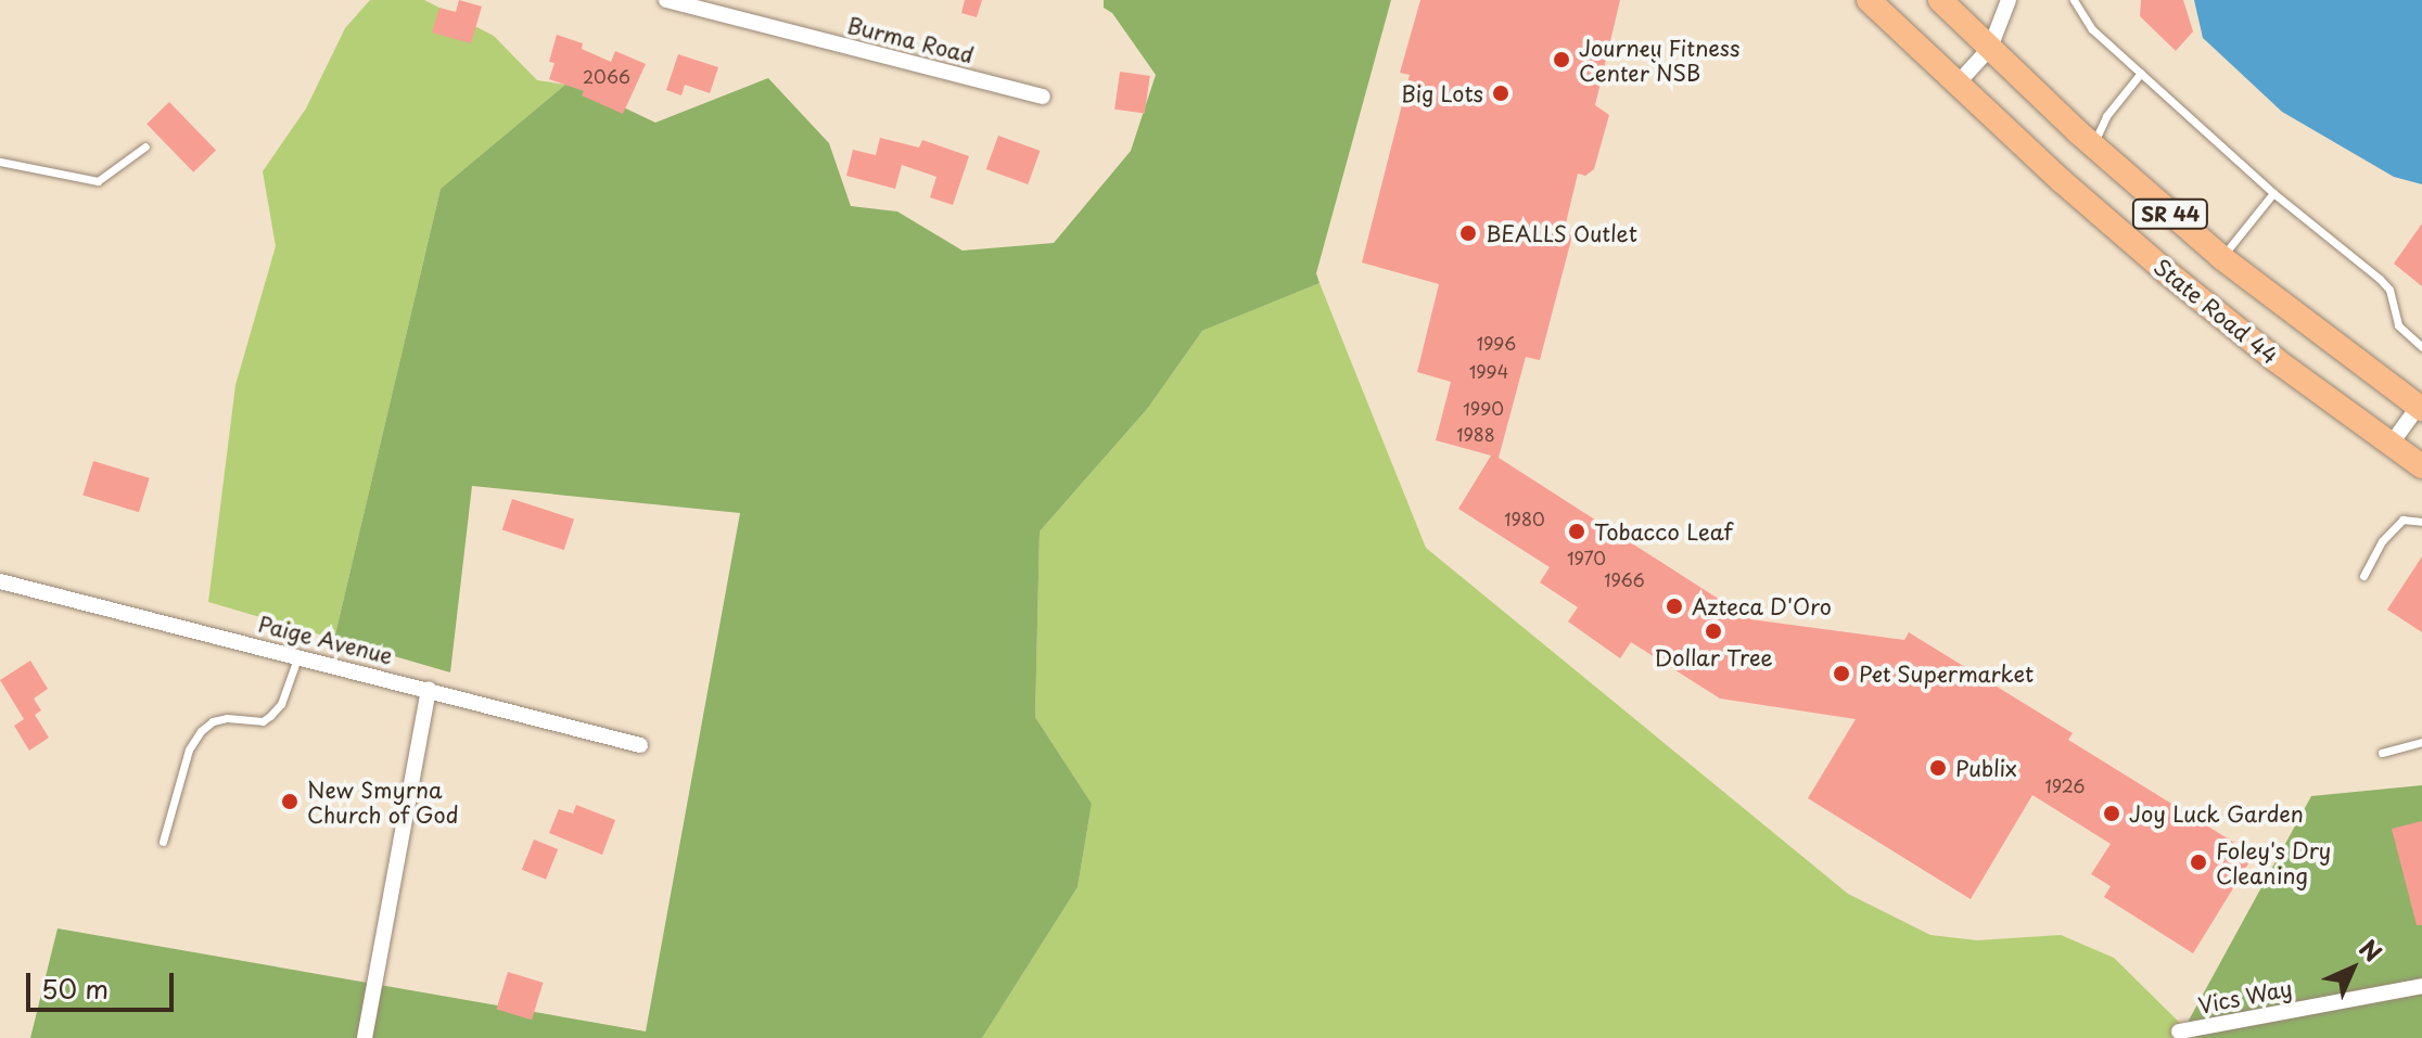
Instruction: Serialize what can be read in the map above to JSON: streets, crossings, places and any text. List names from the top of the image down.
{
  "streets": {
    "main road": ["SR 44", "State Road 44"],
    "street": ["Burma Road", "Paige Avenue", "Vics Way"]
  },
  "places": [
    "Journey Fitness Center NSB",
    "Big Lots",
    "BEALLS Outlet",
    "Tobacco Leaf",
    "Azteca D'Oro",
    "Dollar Tree",
    "Pet Supermarket",
    "Publix",
    "New Smyrna Church of God",
    "Joy Luck Garden",
    "Foley's Dry Cleaning"
  ],
  "house_numbers": [
    "2066",
    "1996",
    "1994",
    "1990",
    "1988",
    "1980",
    "1970",
    "1966",
    "1926"
  ],
  "scale_bar": "50 m",
  "north": "top right"
}
